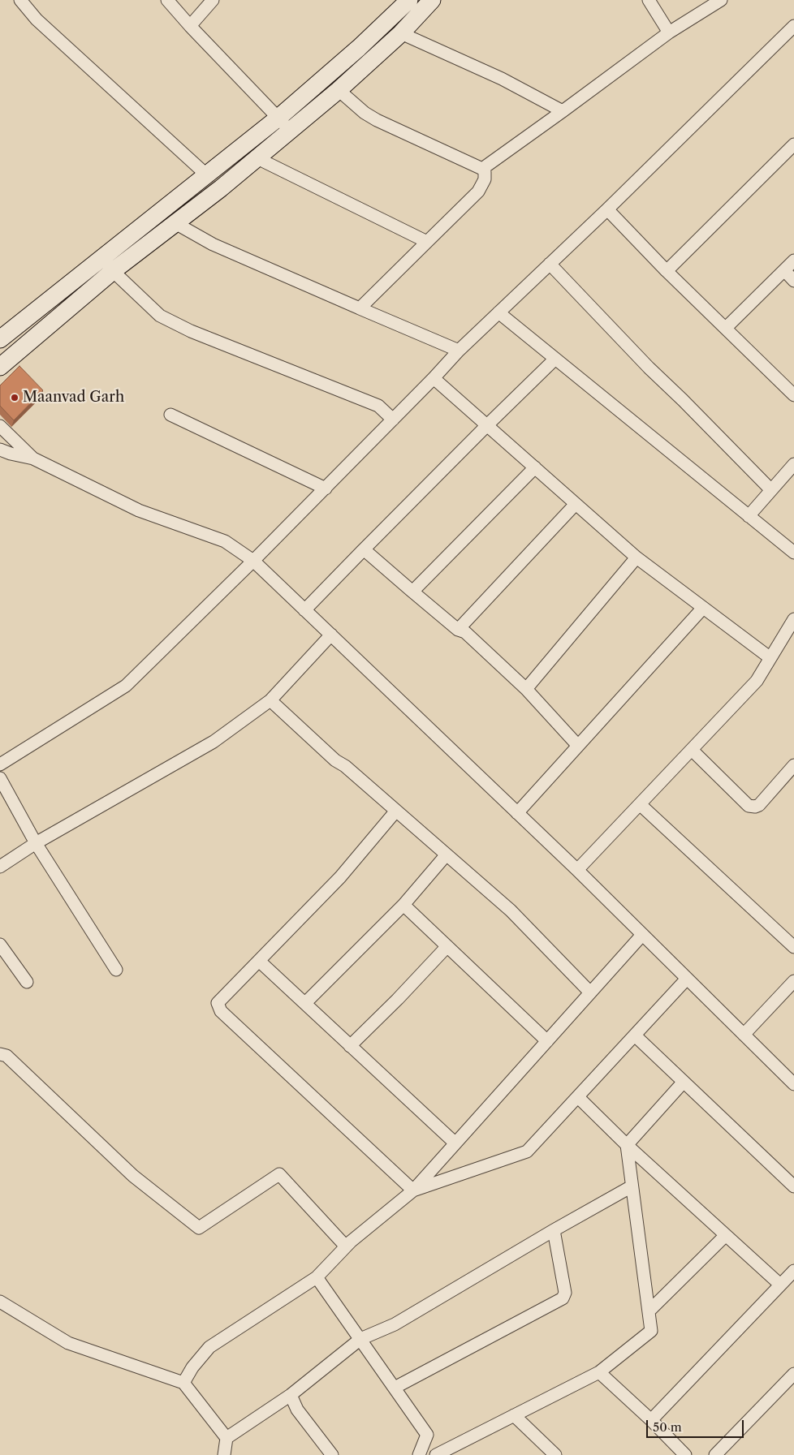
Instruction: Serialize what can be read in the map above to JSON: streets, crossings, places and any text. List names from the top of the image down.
{
  "places": ["Maanvad Garh"],
  "scale_bar": "50 m"
}
